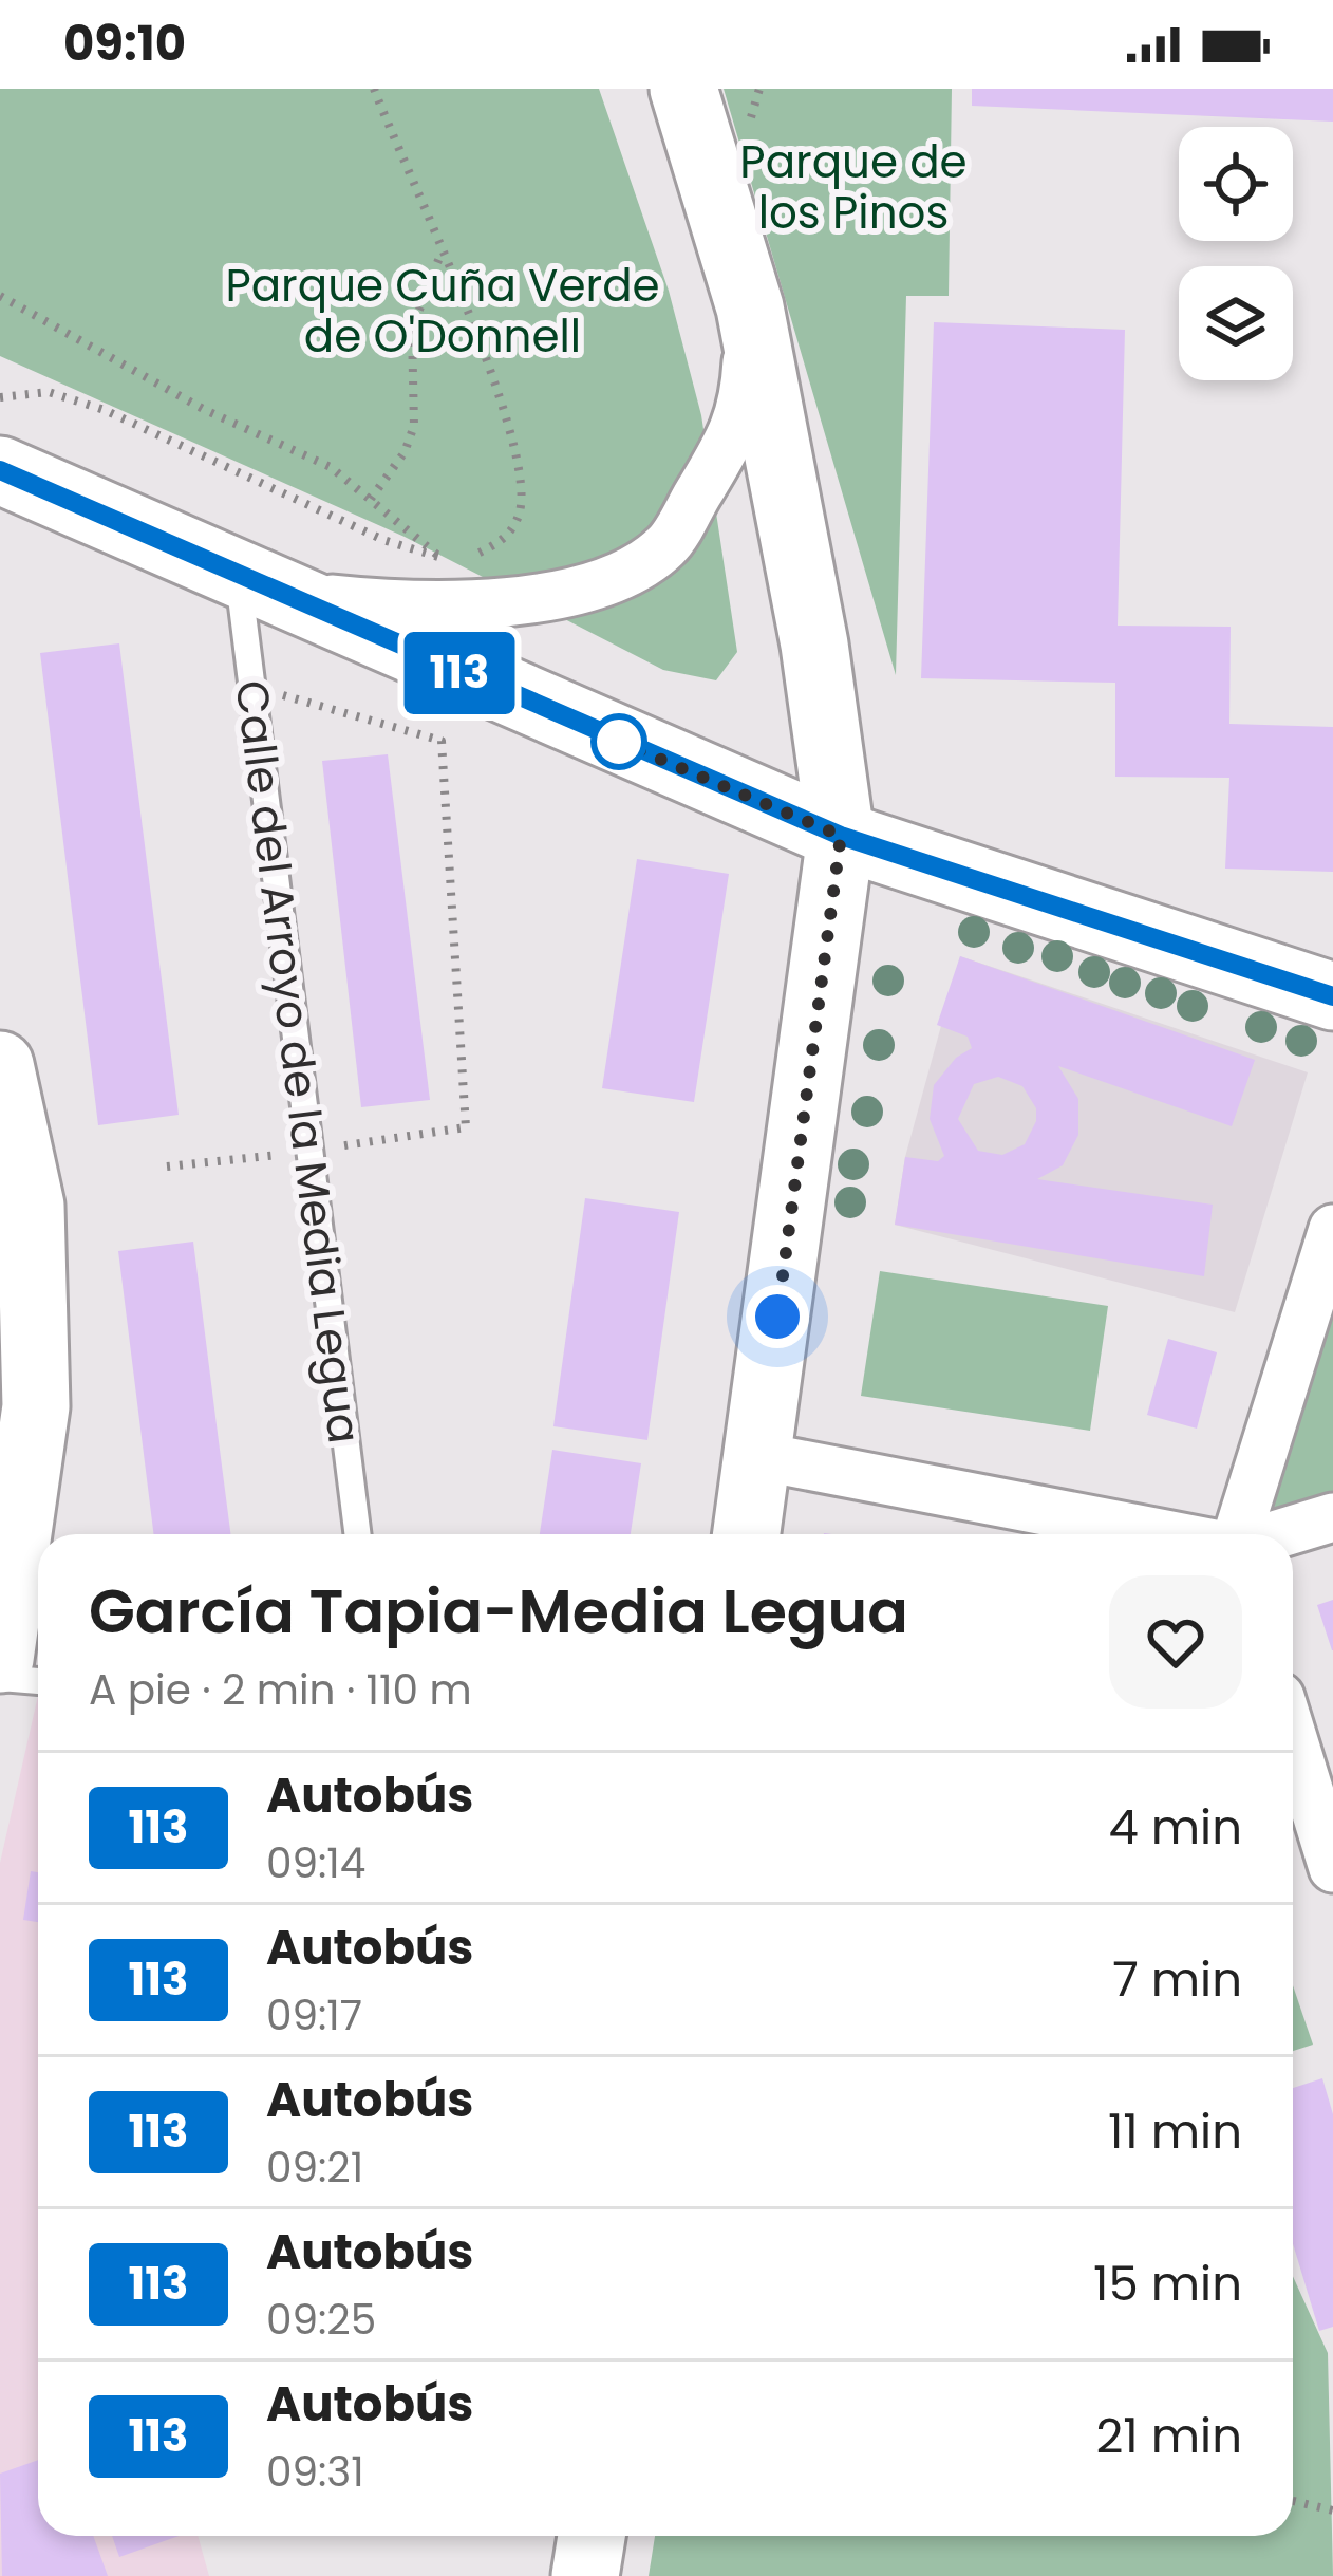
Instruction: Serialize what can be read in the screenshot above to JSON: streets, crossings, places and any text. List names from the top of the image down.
{
  "streets": {
    "lane": ["Calle del Arroyo de la Media Legua"]
  },
  "parks": ["Parque de los Pinos", "Parque Cuña Verde de O'Donnell"],
  "lines": ["bus line 113"],
  "page": {
    "status": "09:10",
    "on_map": "113",
    "heading": ["García Tapia-Media Legua", "A pie · 2 min · 110 m"],
    "list": [
      {
        "mark": "113",
        "name": "Autobús",
        "note": "09:14",
        "value": "4 min"
      },
      {
        "mark": "113",
        "name": "Autobús",
        "note": "09:17",
        "value": "7 min"
      },
      {
        "mark": "113",
        "name": "Autobús",
        "note": "09:21",
        "value": "11 min"
      },
      {
        "mark": "113",
        "name": "Autobús",
        "note": "09:25",
        "value": "15 min"
      },
      {
        "mark": "113",
        "name": "Autobús",
        "note": "09:31",
        "value": "21 min"
      }
    ]
  }
}
